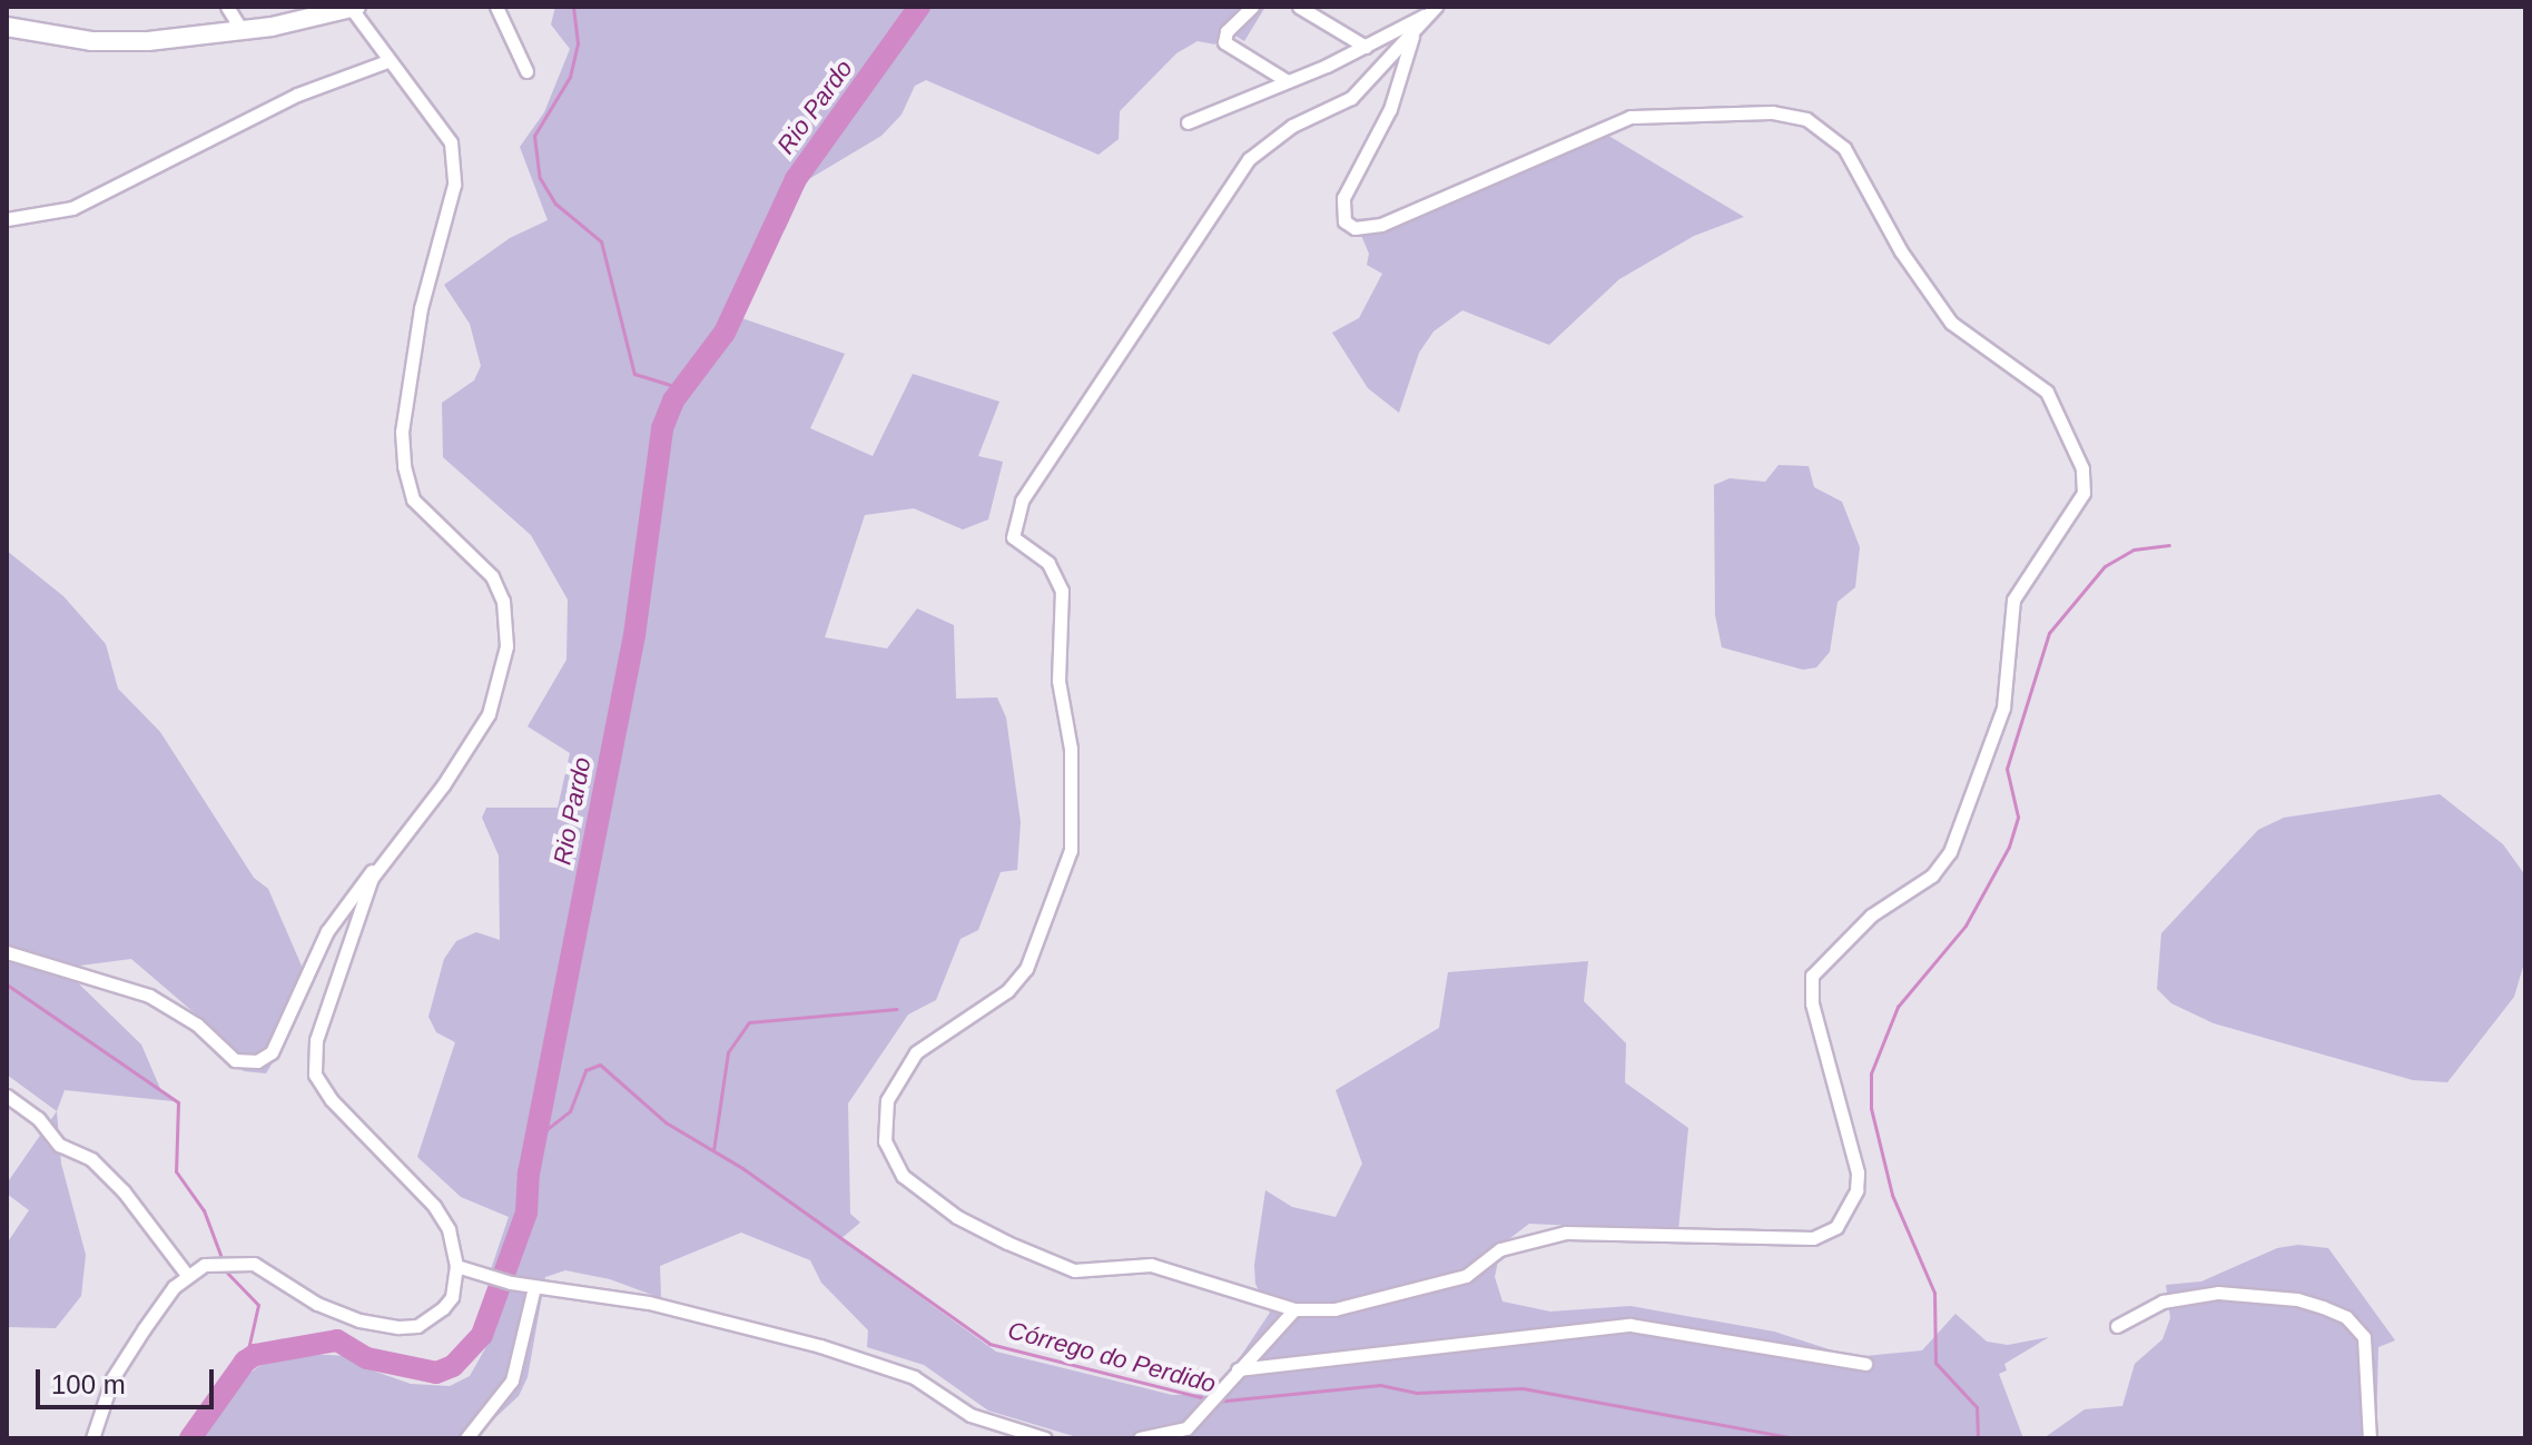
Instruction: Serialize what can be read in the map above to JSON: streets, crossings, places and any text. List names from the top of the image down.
{
  "water": ["Rio Pardo", "Córrego do Perdido"],
  "scale_bar": "100 m"
}
